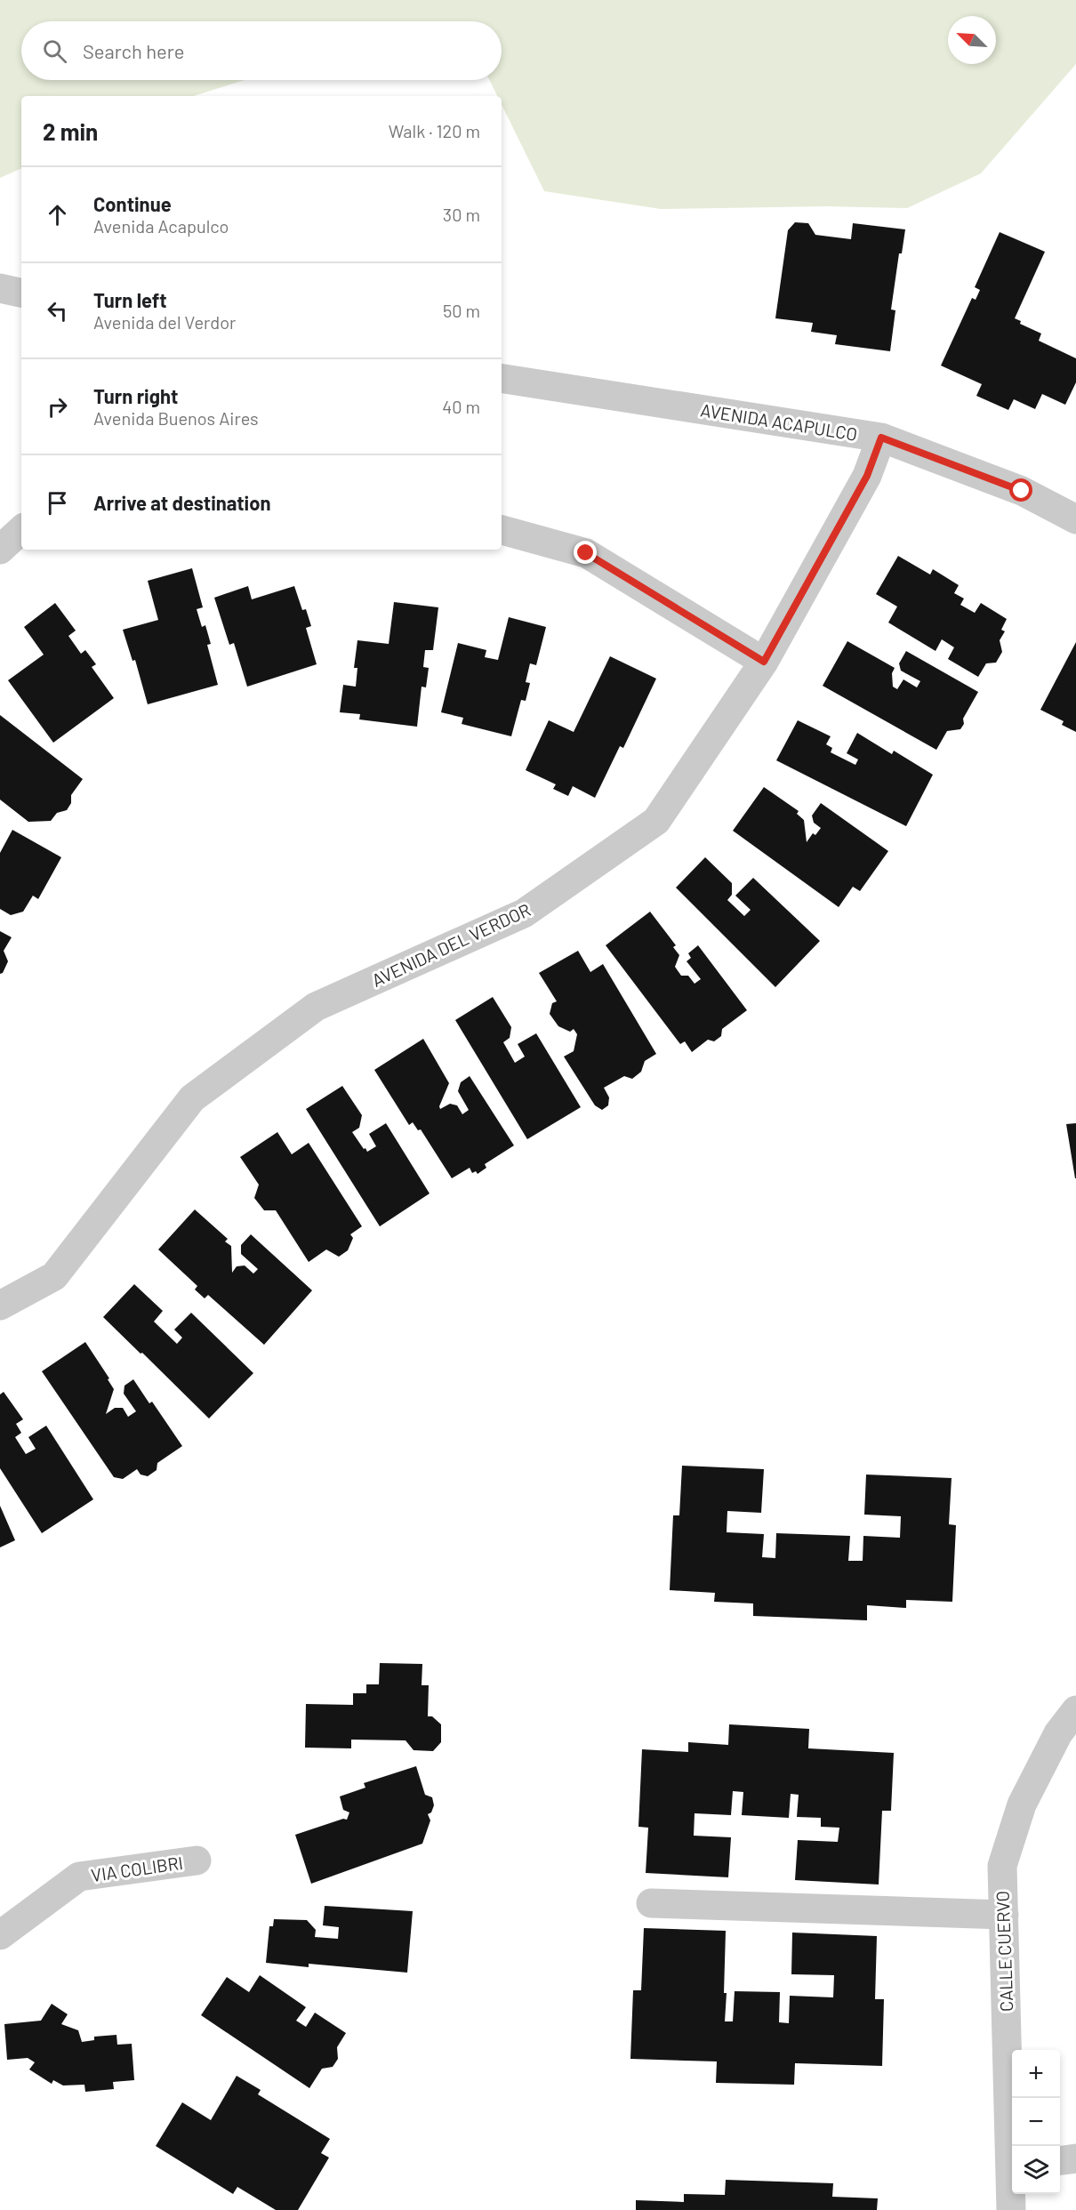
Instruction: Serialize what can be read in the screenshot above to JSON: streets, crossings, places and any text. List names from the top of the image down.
{
  "streets": {
    "street": [
      "AVENIDA ACAPULCO",
      "AVENIDA DEL VERDOR",
      "VIA COLIBRI",
      "CALLE CUERVO"
    ]
  },
  "crossings": [
    ["AVENIDA ACAPULCO", "AVENIDA DEL VERDOR"]
  ],
  "north": "top left",
  "page": {
    "search": "Search here",
    "heading": ["2 min", "Walk · 120 m"],
    "list": [
      ["Continue", "Avenida Acapulco", "30 m"],
      ["Turn left", "Avenida del Verdor", "50 m"],
      ["Turn right", "Avenida Buenos Aires", "40 m"],
      "Arrive at destination"
    ],
    "map_buttons": ["+", "−"]
  }
}
